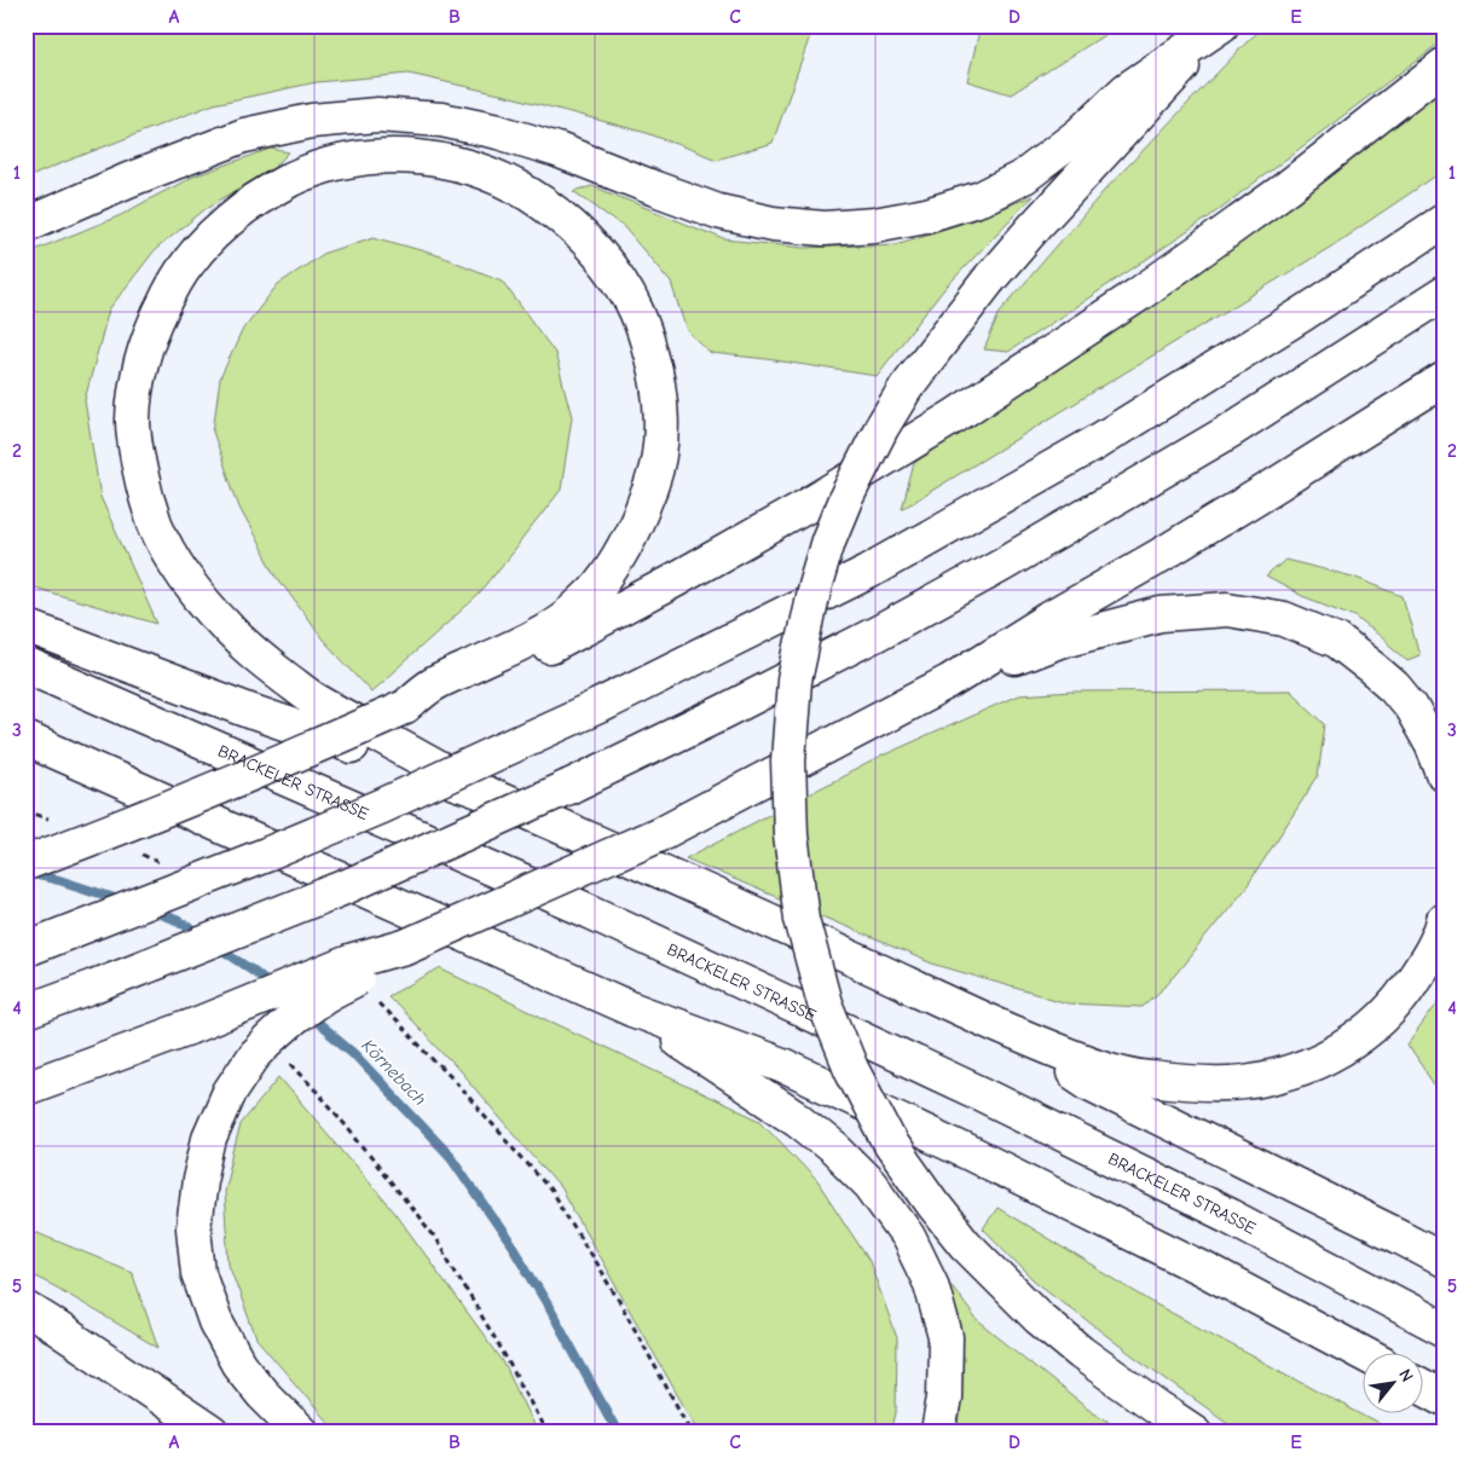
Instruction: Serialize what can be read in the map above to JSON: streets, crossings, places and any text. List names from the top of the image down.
{
  "streets": {
    "highway": ["BRACKELER STRASSE"]
  },
  "water": ["Körnebach"],
  "north": "top right",
  "grid": {
    "columns": [
      "A",
      "B",
      "C",
      "D",
      "E"
    ],
    "rows": [
      "1",
      "2",
      "3",
      "4",
      "5"
    ]
  }
}
